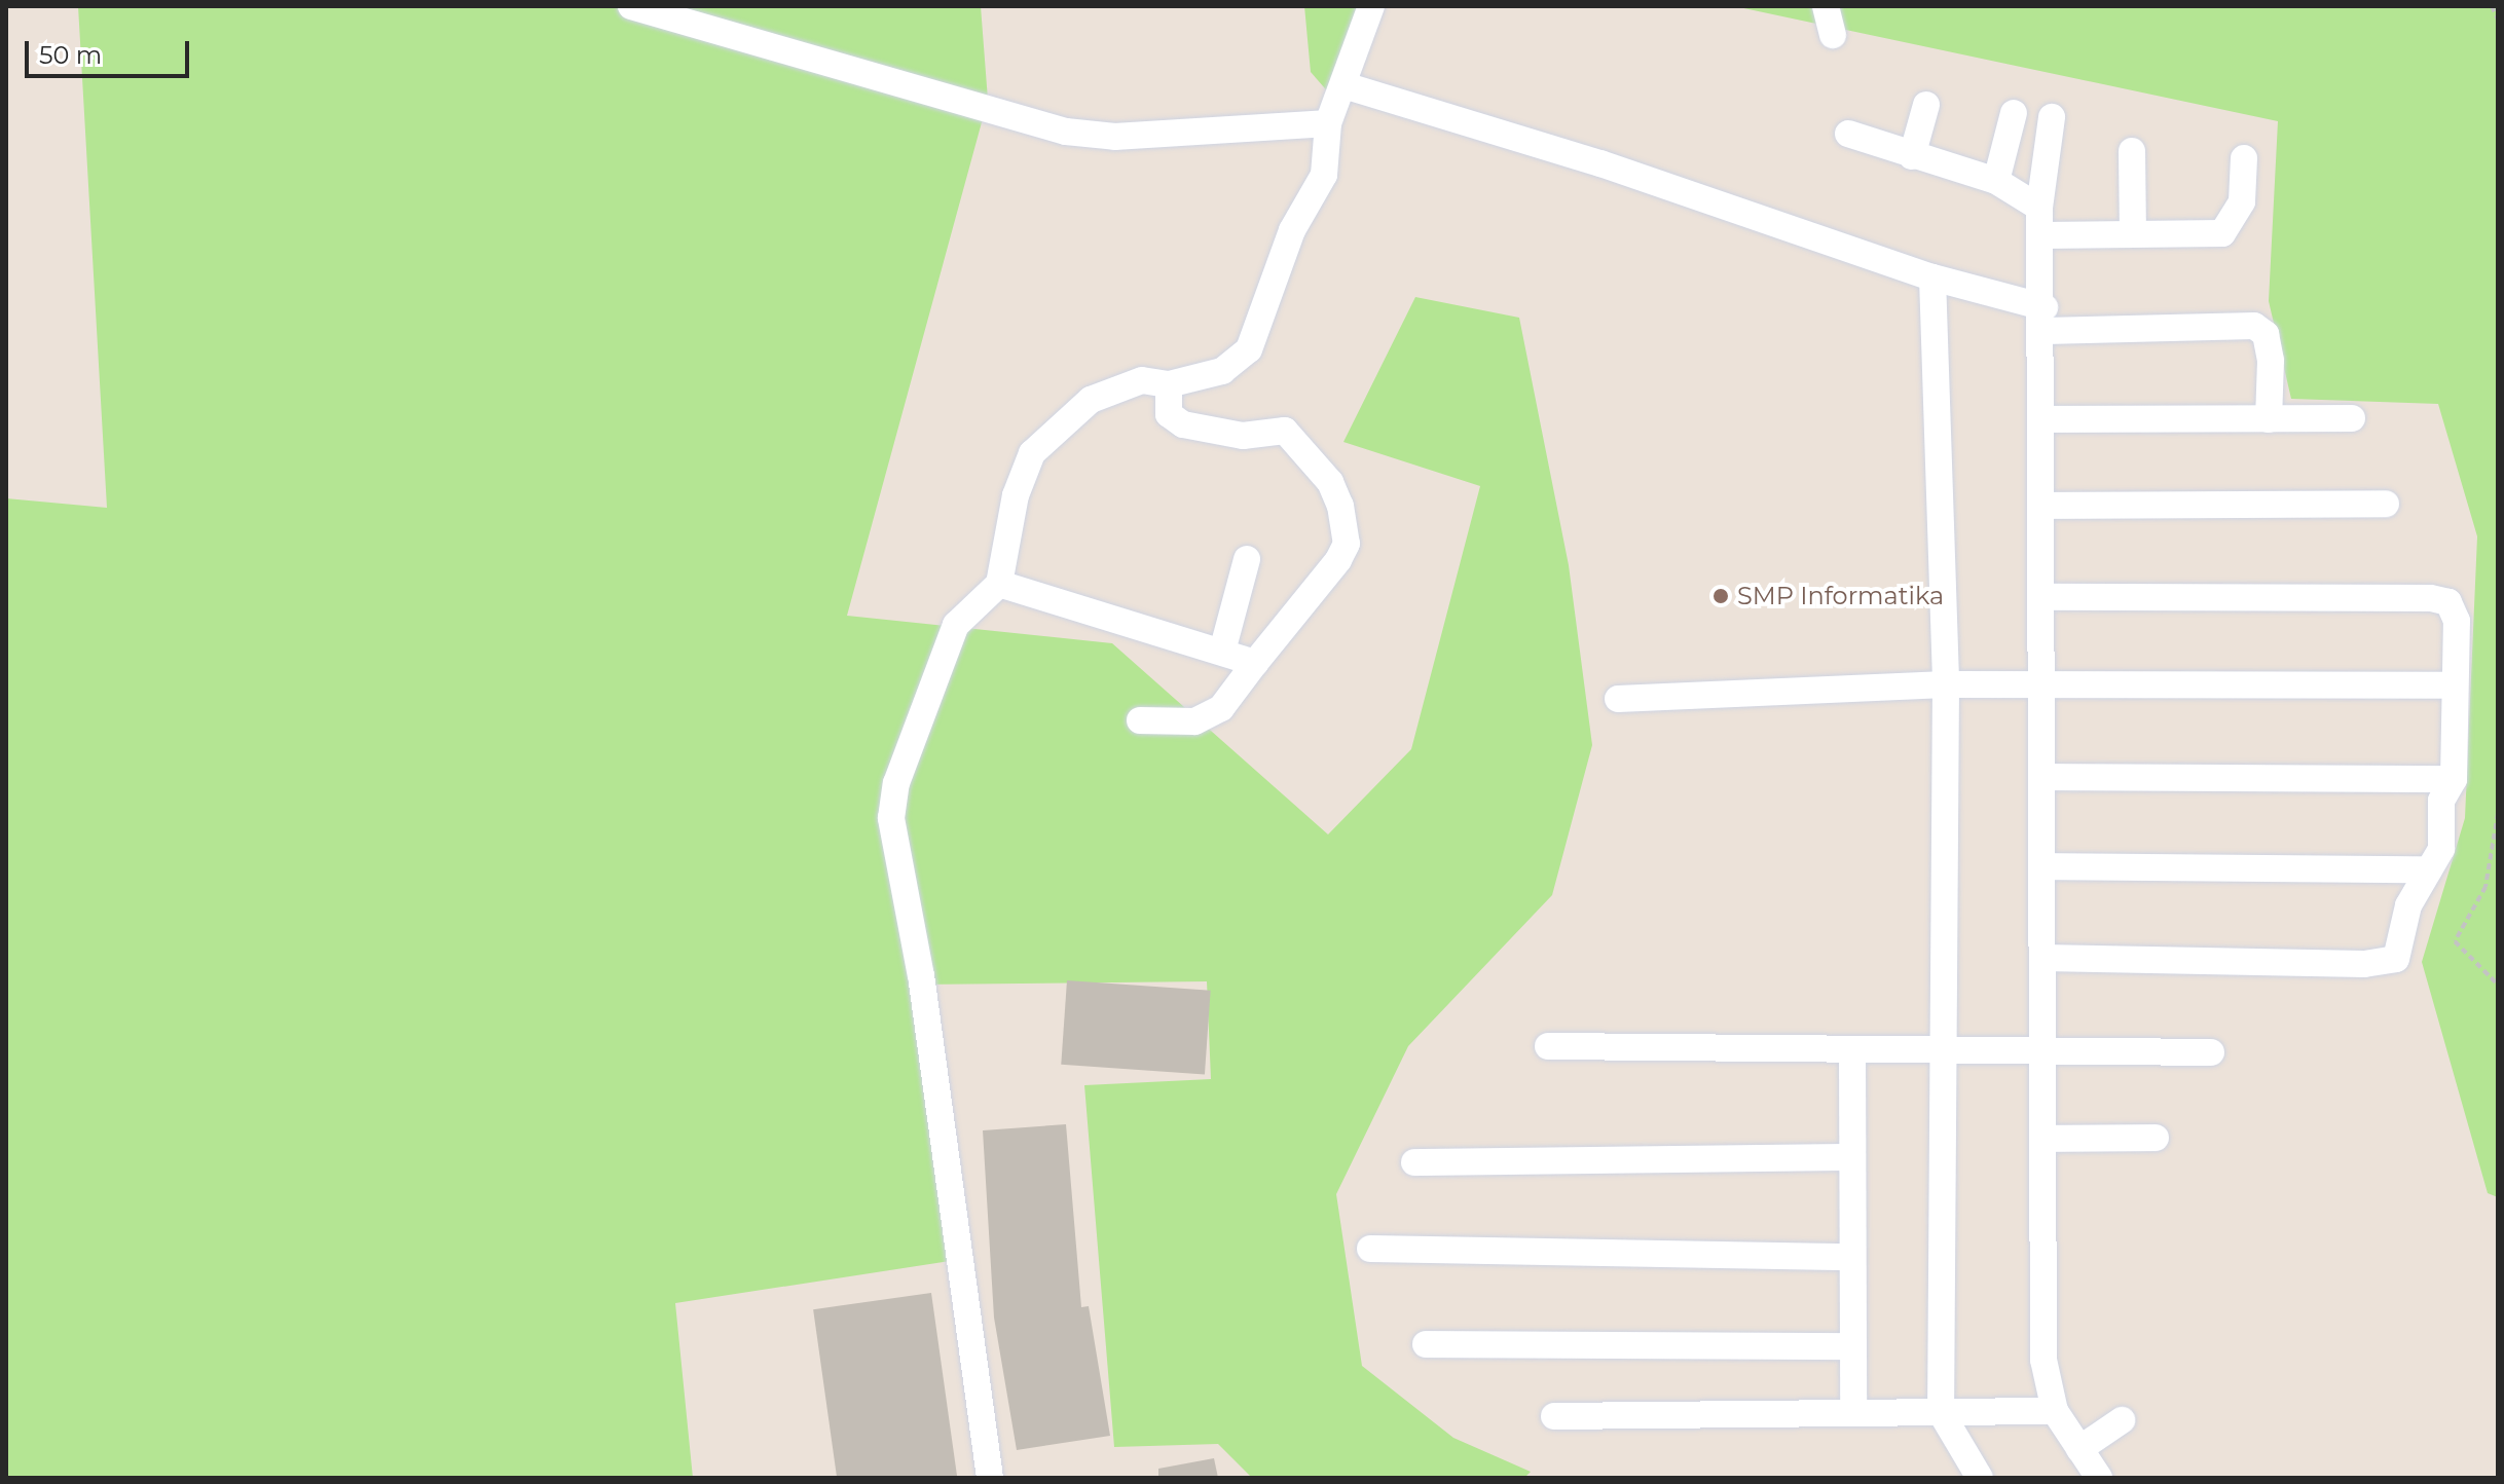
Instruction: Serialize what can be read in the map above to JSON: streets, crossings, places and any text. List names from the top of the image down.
{
  "places": ["SMP Informatika"],
  "scale_bar": "50 m"
}
